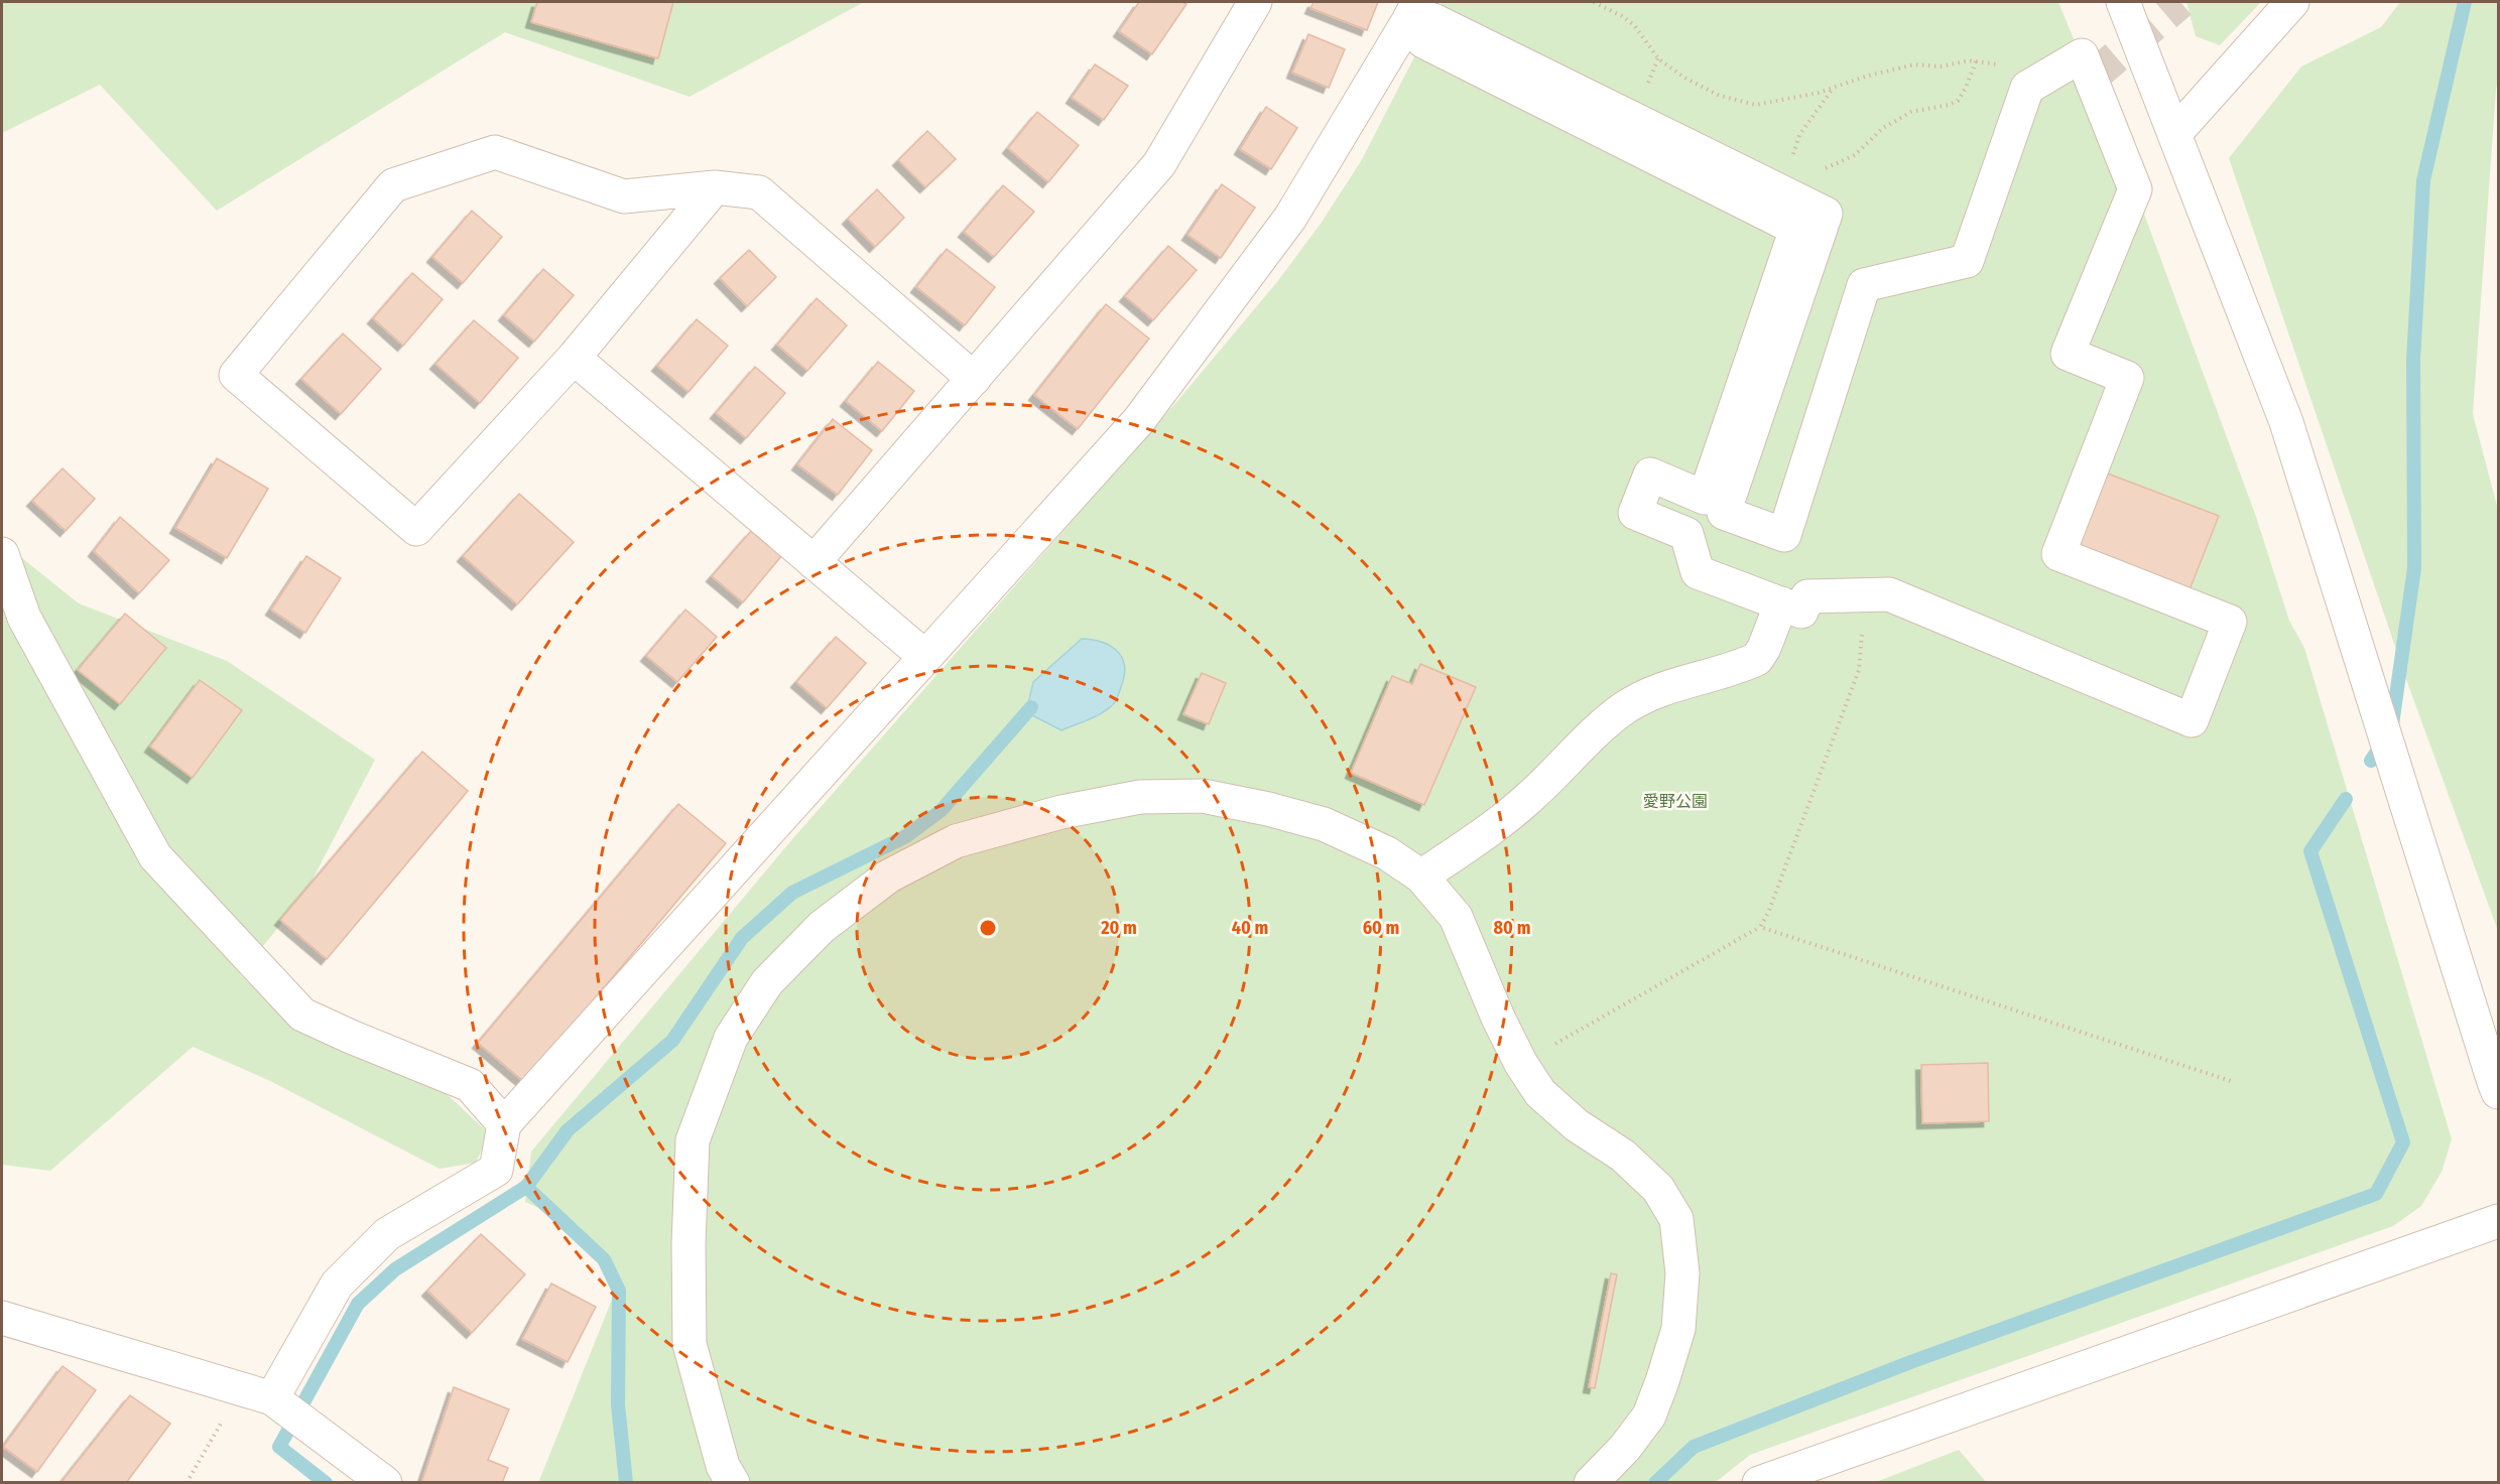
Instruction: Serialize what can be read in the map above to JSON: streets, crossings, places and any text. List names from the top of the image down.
{
  "parks": ["愛野公園"],
  "rings": [
    "20 m",
    "40 m",
    "60 m",
    "80 m"
  ]
}
